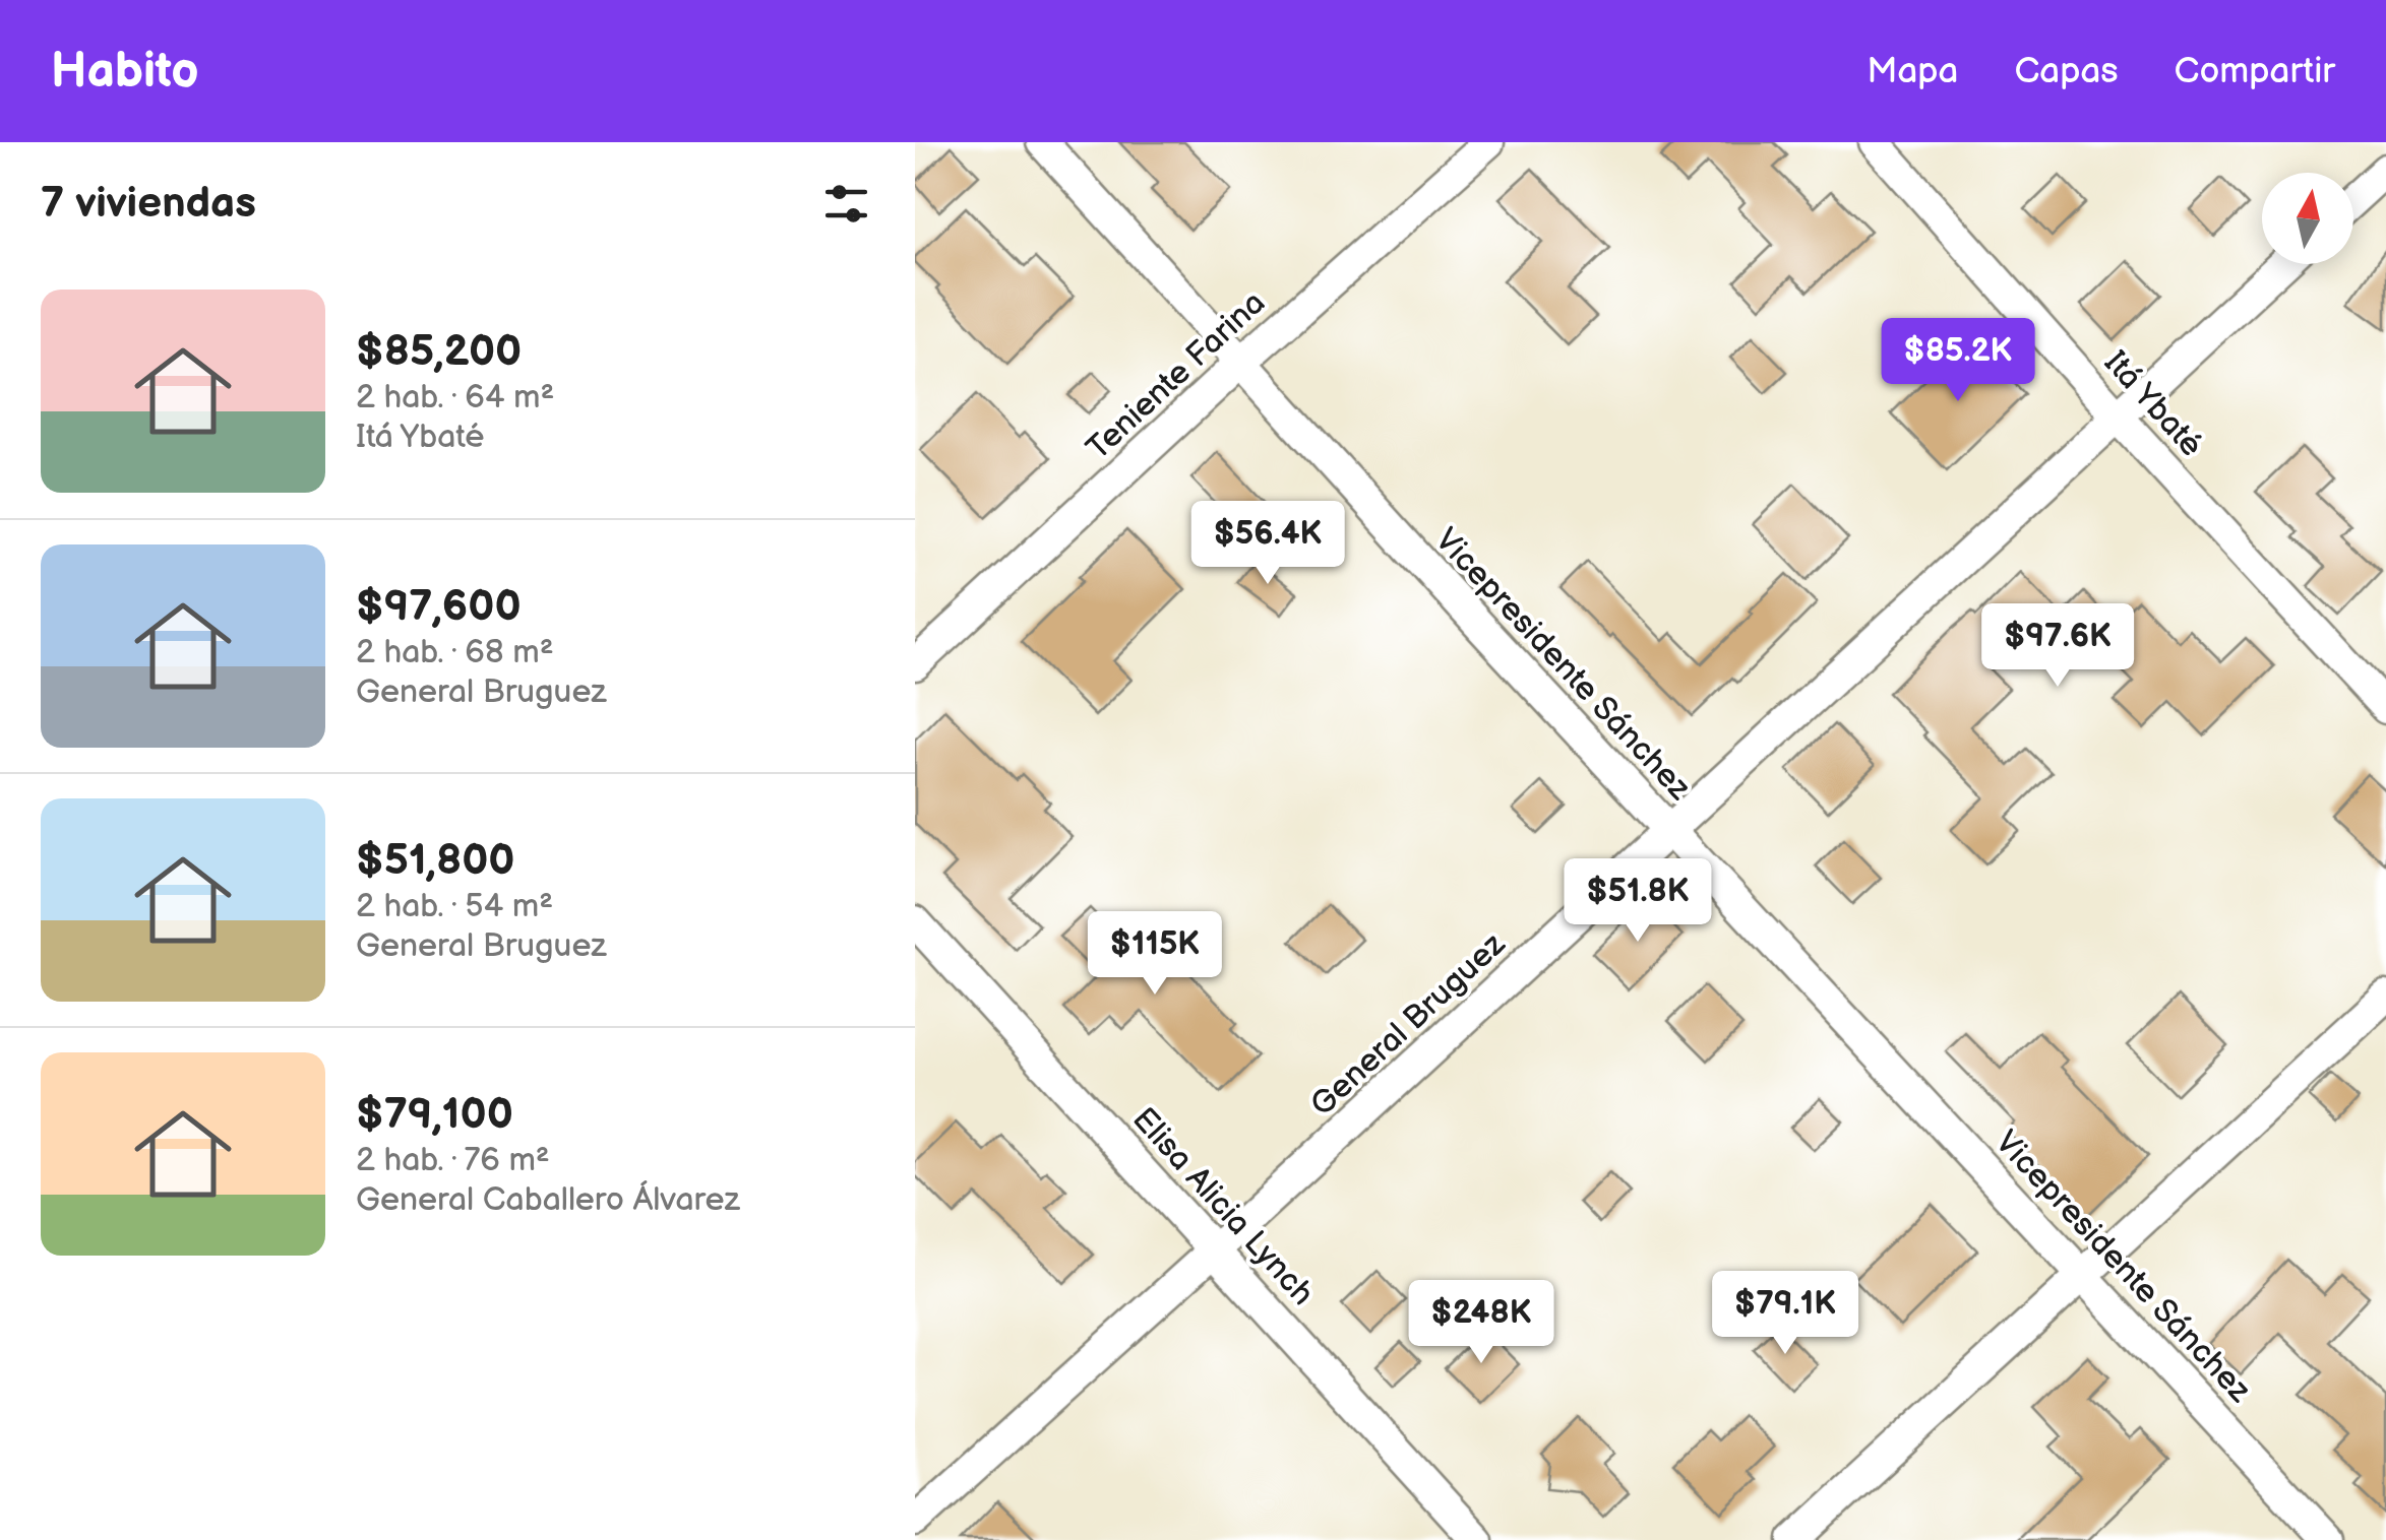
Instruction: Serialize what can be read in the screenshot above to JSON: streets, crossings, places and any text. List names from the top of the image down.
{
  "streets": {
    "street": [
      "Teniente Farina",
      "Itá Ybaté",
      "Vicepresidente Sánchez",
      "General Bruguez",
      "Elisa Alicia Lynch"
    ]
  },
  "crossings": [
    ["Teniente Farina", "Vicepresidente Sánchez"],
    ["Itá Ybaté", "General Bruguez"],
    ["Vicepresidente Sánchez", "General Bruguez"],
    ["General Bruguez", "Elisa Alicia Lynch"]
  ],
  "north": "top",
  "page": {
    "header": "Habito",
    "nav": ["Mapa", "Capas", "Compartir"],
    "heading": "7 viviendas",
    "list": [
      {
        "name": "$85,200",
        "note": "2 hab. · 64 m² · Itá Ybaté"
      },
      {
        "name": "$97,600",
        "note": "2 hab. · 68 m² · General Bruguez"
      },
      {
        "name": "$51,800",
        "note": "2 hab. · 54 m² · General Bruguez"
      },
      {
        "name": "$79,100",
        "note": "2 hab. · 76 m² · General Caballero Álvarez"
      }
    ],
    "price": [
      "$85.2K",
      "$56.4K",
      "$97.6K",
      "$51.8K",
      "$115K",
      "$79.1K",
      "$248K"
    ]
  }
}
